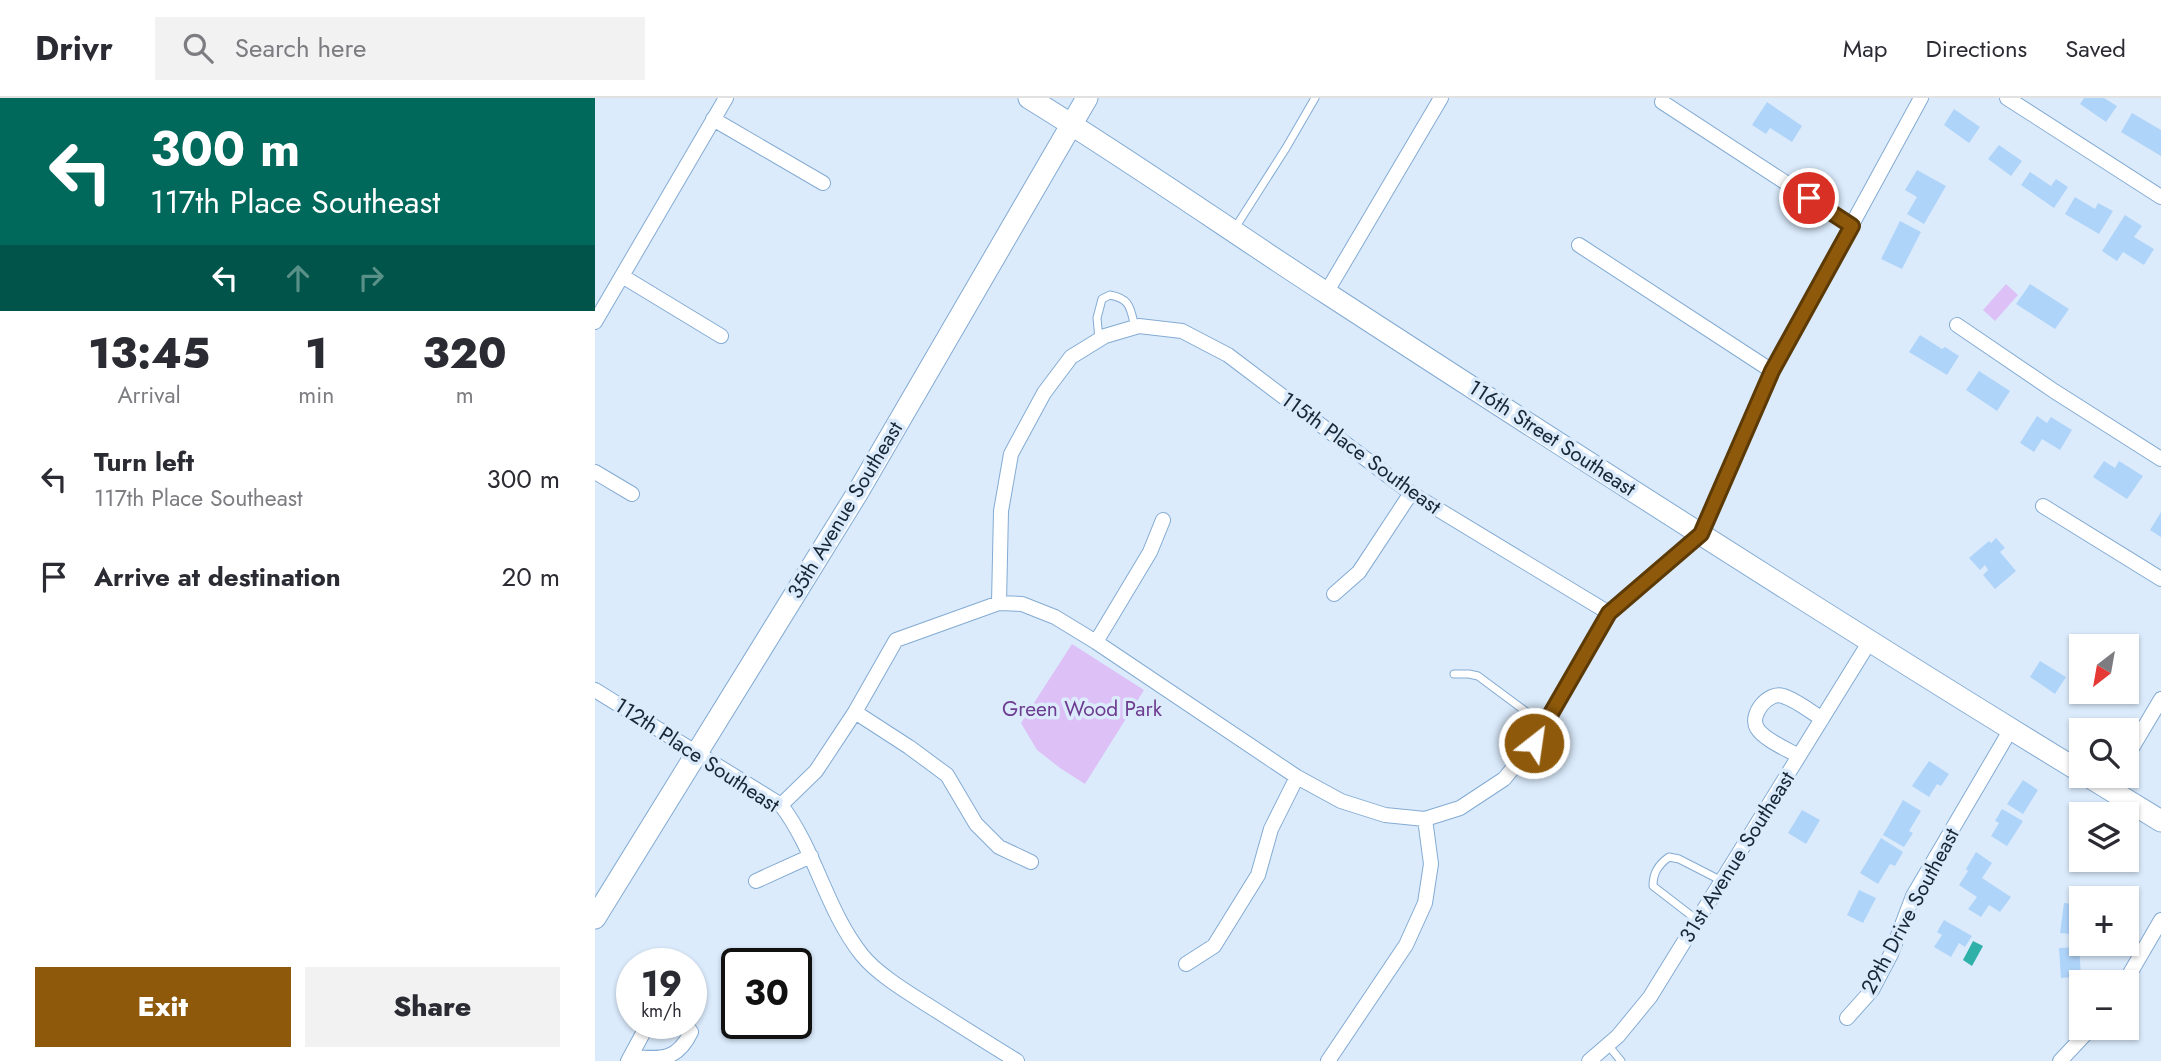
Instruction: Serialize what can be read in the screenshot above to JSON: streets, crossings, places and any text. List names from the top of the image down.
{
  "streets": {
    "street": [
      "116th Street Southeast",
      "115th Place Southeast",
      "35th Avenue Southeast",
      "112th Place Southeast",
      "31st Avenue Southeast",
      "29th Drive Southeast"
    ]
  },
  "crossings": [
    ["116th Street Southeast", "35th Avenue Southeast"],
    ["116th Street Southeast", "31st Avenue Southeast"],
    ["116th Street Southeast", "29th Drive Southeast"],
    ["35th Avenue Southeast", "112th Place Southeast"]
  ],
  "parks": ["Green Wood Park"],
  "north": "bottom left",
  "page": {
    "header": "Drivr",
    "search": "Search here",
    "nav": ["Map", "Directions", "Saved"],
    "turn": ["300 m", "117th Place Southeast"],
    "eta": [
      "13:45",
      "Arrival",
      "1",
      "min",
      "320",
      "m"
    ],
    "list": [
      {
        "name": "Turn left",
        "note": "117th Place Southeast",
        "value": "300 m"
      },
      {
        "name": "Arrive at destination",
        "value": "20 m"
      }
    ],
    "map_buttons": ["+", "−"],
    "speed": "19 km/h",
    "limit": "30",
    "buttons": ["Exit", "Share"]
  }
}
